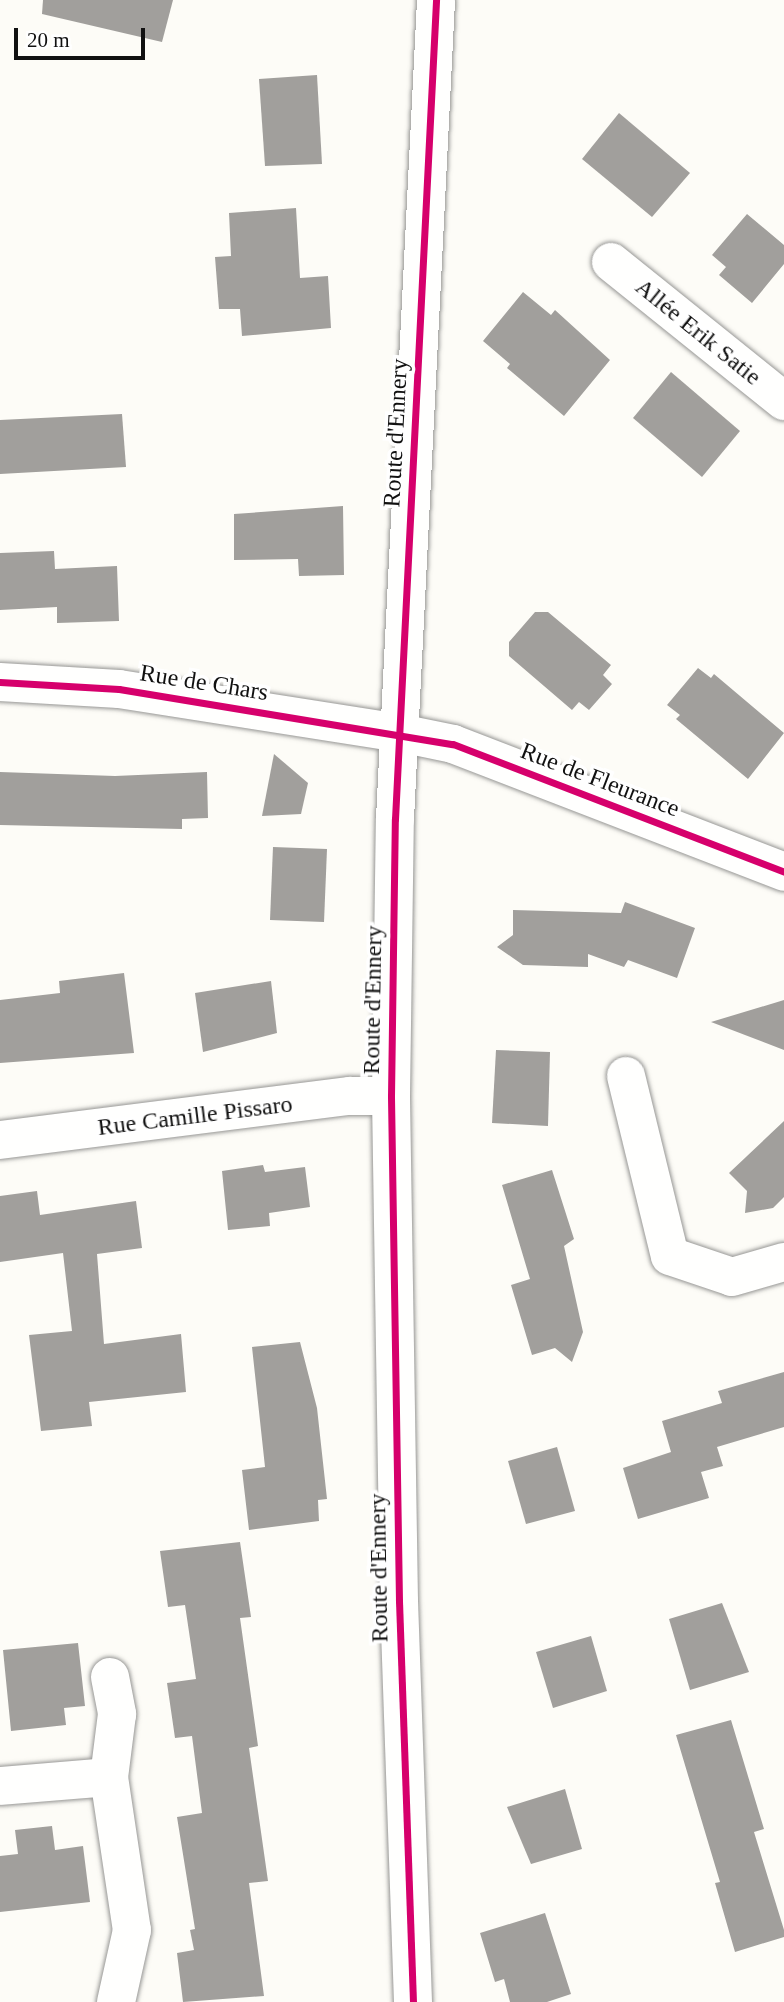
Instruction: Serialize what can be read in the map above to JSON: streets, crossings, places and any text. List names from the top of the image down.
{
  "streets": {
    "street": [
      "Allée Erik Satie",
      "Route d'Ennery",
      "Rue de Chars",
      "Rue de Fleurance",
      "Rue Camille Pissaro"
    ]
  },
  "crossings": [
    ["Route d'Ennery", "Rue de Chars"],
    ["Route d'Ennery", "Rue de Fleurance"],
    ["Route d'Ennery", "Rue Camille Pissaro"],
    ["Rue de Chars", "Rue de Fleurance"]
  ],
  "scale_bar": "20 m"
}
